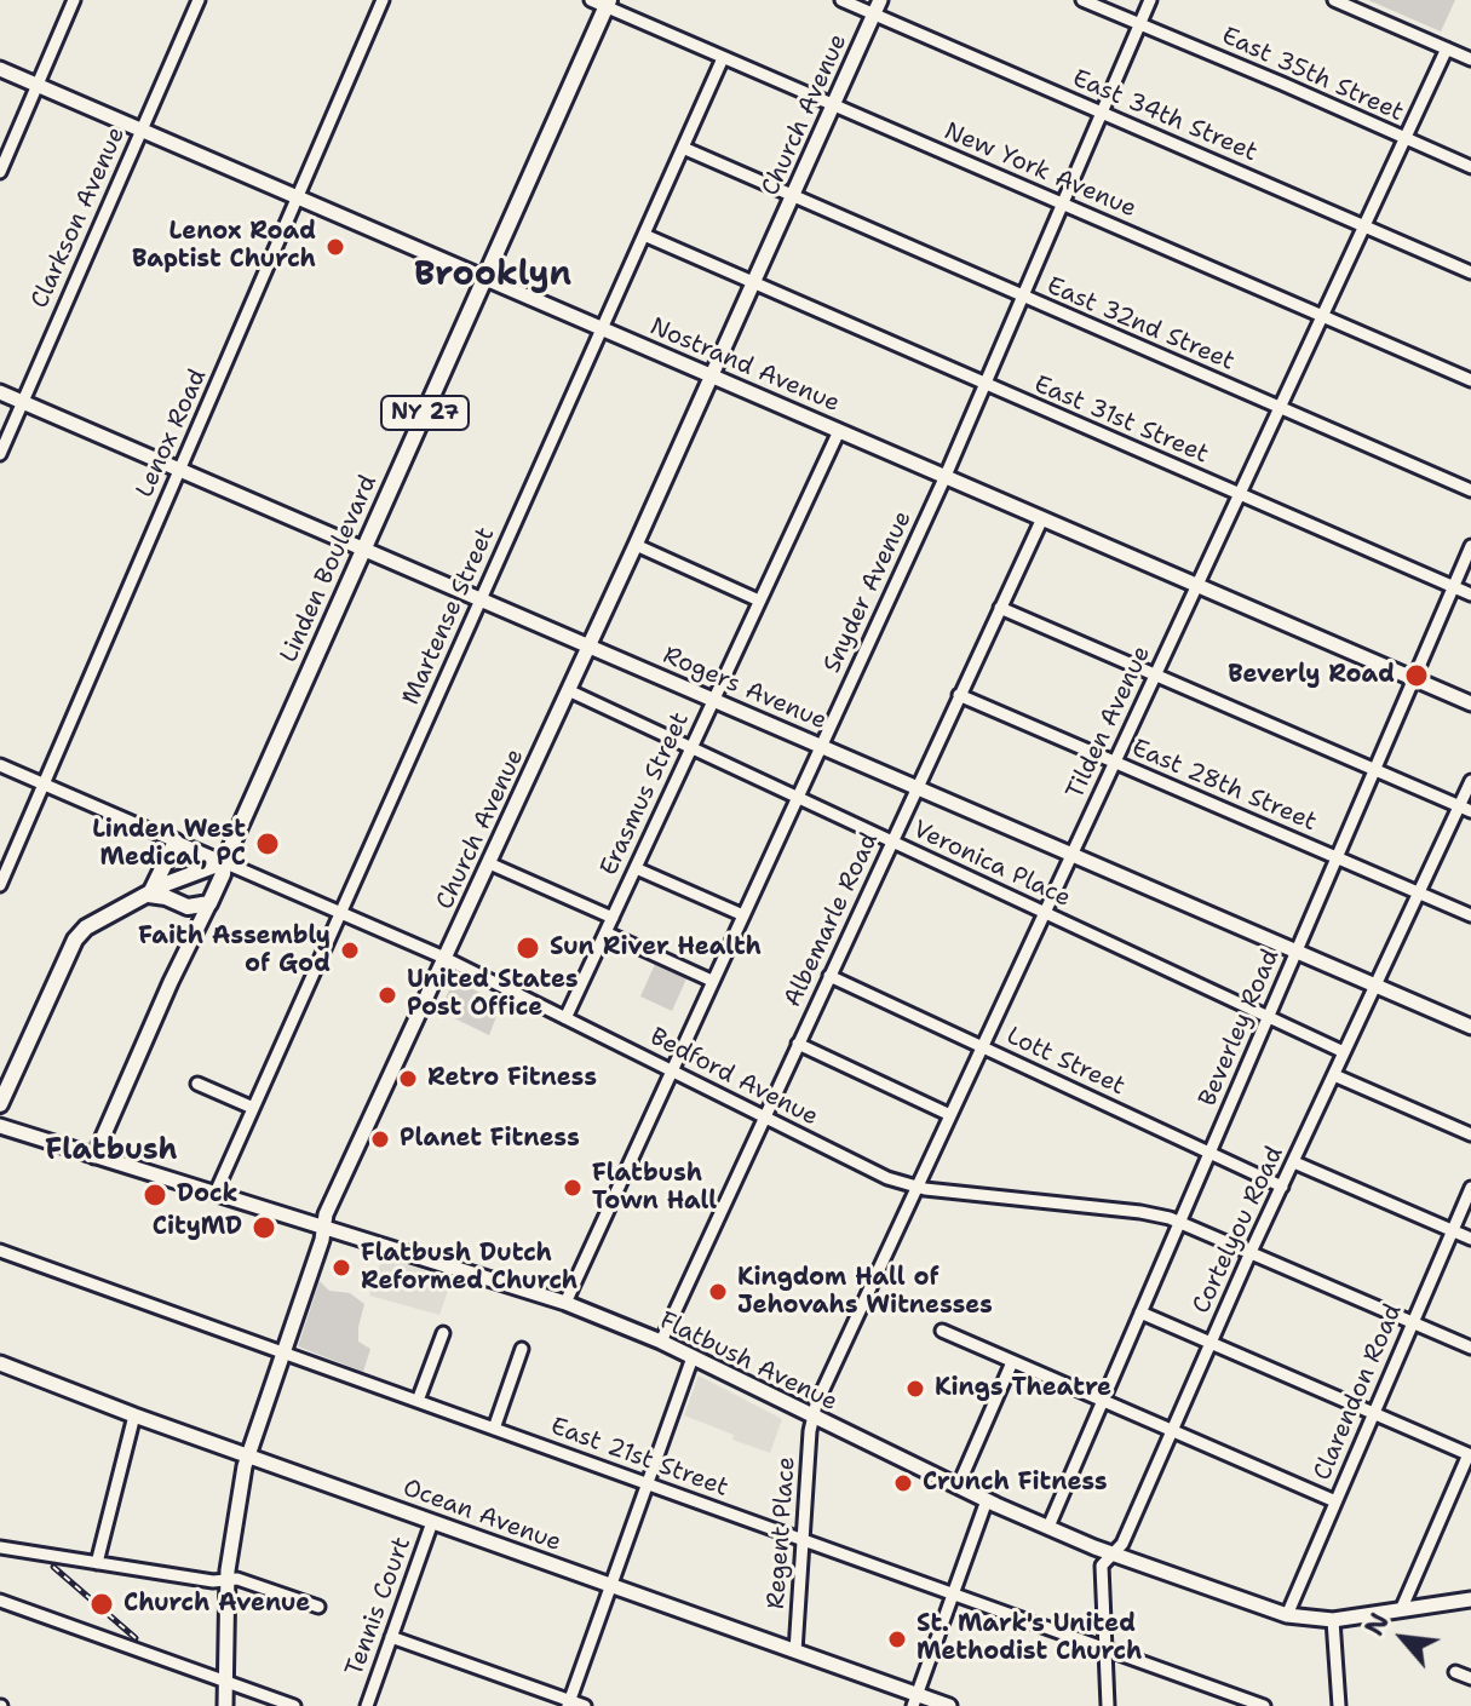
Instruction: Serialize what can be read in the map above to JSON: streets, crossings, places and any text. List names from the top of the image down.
{
  "streets": {
    "highway": ["NY 27", "Linden Boulevard"],
    "main road": [
      "Church Avenue",
      "Nostrand Avenue",
      "Rogers Avenue",
      "Flatbush Avenue",
      "Ocean Avenue"
    ],
    "street": [
      "East 35th Street",
      "East 34th Street",
      "New York Avenue",
      "Clarkson Avenue",
      "East 32nd Street",
      "East 31st Street",
      "Lenox Road",
      "Snyder Avenue",
      "Martense Street",
      "Tilden Avenue",
      "East 28th Street",
      "Erasmus Street",
      "Veronica Place",
      "Albemarle Road",
      "Beverley Road",
      "Lott Street",
      "Bedford Avenue",
      "Cortelyou Road",
      "Clarendon Road",
      "East 21st Street",
      "Regent Place",
      "Tennis Court"
    ]
  },
  "crossings": [
    ["East 35th Street", "Snyder Avenue"],
    ["East 35th Street", "Tilden Avenue"],
    ["Church Avenue", "East 34th Street"],
    ["Church Avenue", "New York Avenue"],
    ["Church Avenue", "East 32nd Street"],
    ["Church Avenue", "Nostrand Avenue"],
    ["Church Avenue", "East 31st Street"],
    ["Church Avenue", "Rogers Avenue"],
    ["Church Avenue", "Veronica Place"],
    ["Church Avenue", "Bedford Avenue"],
    ["Church Avenue", "Flatbush Avenue"],
    ["Church Avenue", "East 21st Street"],
    ["Church Avenue", "Ocean Avenue"],
    ["East 34th Street", "Snyder Avenue"],
    ["East 34th Street", "Tilden Avenue"],
    ["New York Avenue", "Linden Boulevard"],
    ["New York Avenue", "Snyder Avenue"],
    ["New York Avenue", "Martense Street"],
    ["New York Avenue", "Tilden Avenue"],
    ["Clarkson Avenue", "Nostrand Avenue"],
    ["Clarkson Avenue", "Rogers Avenue"],
    ["East 32nd Street", "Snyder Avenue"],
    ["East 32nd Street", "Martense Street"],
    ["East 32nd Street", "Tilden Avenue"],
    ["Nostrand Avenue", "Lenox Road"],
    ["Nostrand Avenue", "Linden Boulevard"],
    ["Nostrand Avenue", "Snyder Avenue"],
    ["Nostrand Avenue", "Martense Street"],
    ["Nostrand Avenue", "Tilden Avenue"],
    ["Nostrand Avenue", "Erasmus Street"],
    ["Nostrand Avenue", "Albemarle Road"],
    ["Nostrand Avenue", "Beverley Road"],
    ["East 31st Street", "Snyder Avenue"],
    ["East 31st Street", "Martense Street"],
    ["East 31st Street", "Tilden Avenue"],
    ["East 31st Street", "Beverley Road"],
    ["Lenox Road", "Rogers Avenue"],
    ["Lenox Road", "Bedford Avenue"],
    ["Linden Boulevard", "Rogers Avenue"],
    ["Linden Boulevard", "Bedford Avenue"],
    ["Linden Boulevard", "Flatbush Avenue"],
    ["Snyder Avenue", "Rogers Avenue"],
    ["Snyder Avenue", "Veronica Place"],
    ["Snyder Avenue", "Bedford Avenue"],
    ["Snyder Avenue", "Flatbush Avenue"],
    ["Martense Street", "Rogers Avenue"],
    ["Martense Street", "Bedford Avenue"],
    ["Martense Street", "Flatbush Avenue"],
    ["Rogers Avenue", "Tilden Avenue"],
    ["Rogers Avenue", "Erasmus Street"],
    ["Rogers Avenue", "Albemarle Road"],
    ["Rogers Avenue", "Beverley Road"],
    ["Rogers Avenue", "Cortelyou Road"],
    ["Tilden Avenue", "East 28th Street"],
    ["Tilden Avenue", "Veronica Place"],
    ["Tilden Avenue", "Lott Street"],
    ["Tilden Avenue", "Bedford Avenue"],
    ["Tilden Avenue", "Flatbush Avenue"],
    ["Tilden Avenue", "Regent Place"],
    ["East 28th Street", "Albemarle Road"],
    ["East 28th Street", "Beverley Road"],
    ["East 28th Street", "Cortelyou Road"],
    ["Erasmus Street", "Veronica Place"],
    ["Erasmus Street", "Bedford Avenue"],
    ["Veronica Place", "Albemarle Road"],
    ["Veronica Place", "Beverley Road"],
    ["Veronica Place", "Cortelyou Road"],
    ["Albemarle Road", "Lott Street"],
    ["Albemarle Road", "Bedford Avenue"],
    ["Albemarle Road", "Flatbush Avenue"],
    ["Beverley Road", "Lott Street"],
    ["Beverley Road", "Bedford Avenue"],
    ["Beverley Road", "Flatbush Avenue"],
    ["Lott Street", "Cortelyou Road"],
    ["Bedford Avenue", "Cortelyou Road"],
    ["Bedford Avenue", "Clarendon Road"],
    ["Cortelyou Road", "Flatbush Avenue"],
    ["Cortelyou Road", "East 21st Street"],
    ["Flatbush Avenue", "Clarendon Road"],
    ["Flatbush Avenue", "Regent Place"],
    ["East 21st Street", "Regent Place"],
    ["Ocean Avenue", "Regent Place"],
    ["Ocean Avenue", "Tennis Court"]
  ],
  "districts": ["Brooklyn", "Flatbush"],
  "places": [
    "Lenox Road Baptist Church",
    "Beverly Road",
    "Linden West Medical, PC",
    "Sun River Health",
    "Faith Assembly of God",
    "United States Post Office",
    "Retro Fitness",
    "Planet Fitness",
    "Flatbush Town Hall",
    "Dock",
    "CityMD",
    "Flatbush Dutch Reformed Church",
    "Kingdom Hall of Jehovahs Witnesses",
    "Kings Theatre",
    "Crunch Fitness",
    "Church Avenue",
    "St. Mark's United Methodist Church"
  ],
  "north": "top left"
}
